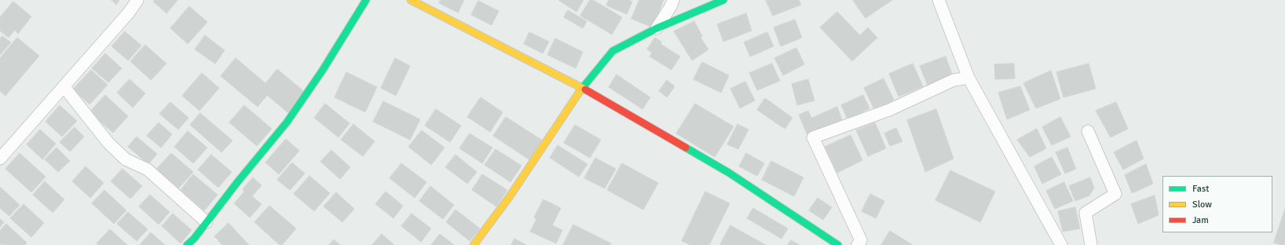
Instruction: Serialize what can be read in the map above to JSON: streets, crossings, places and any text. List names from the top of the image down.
{
  "legend": ["Fast", "Slow", "Jam"]
}
